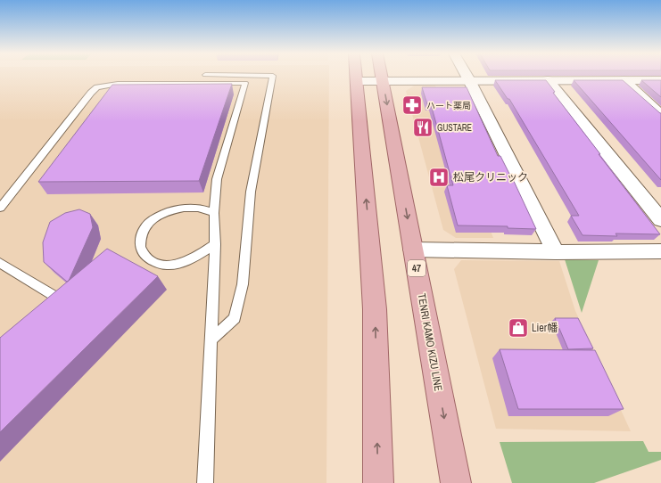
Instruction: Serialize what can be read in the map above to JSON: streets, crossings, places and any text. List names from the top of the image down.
{
  "streets": {
    "main road": ["47", "TENRI KAMO KIZU LINE"]
  },
  "places": {
    "pharmacy": ["ハート薬局"],
    "restaurant": ["GUSTARE"],
    "hospital": ["松尾クリニック"],
    "shop": ["Lier幡"]
  }
}
